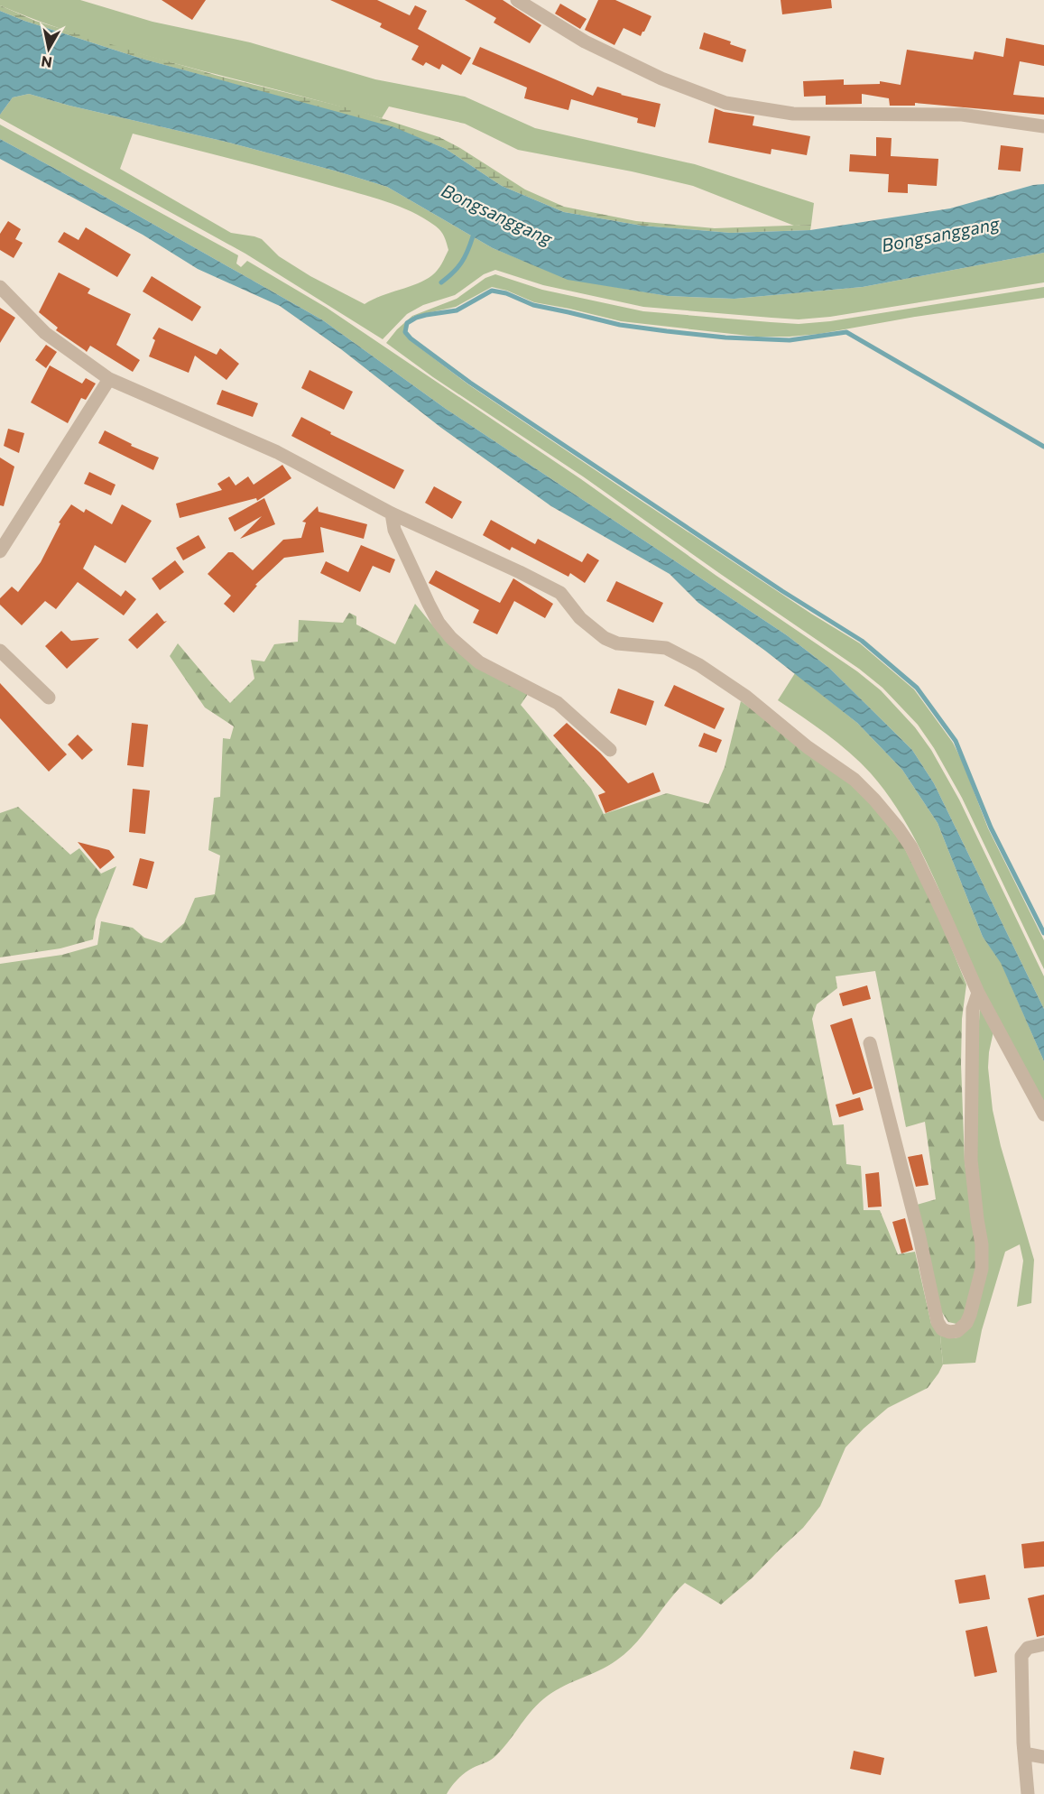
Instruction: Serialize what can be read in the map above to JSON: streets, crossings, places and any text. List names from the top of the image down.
{
  "water": ["Bongsanggang"],
  "north": "bottom"
}
